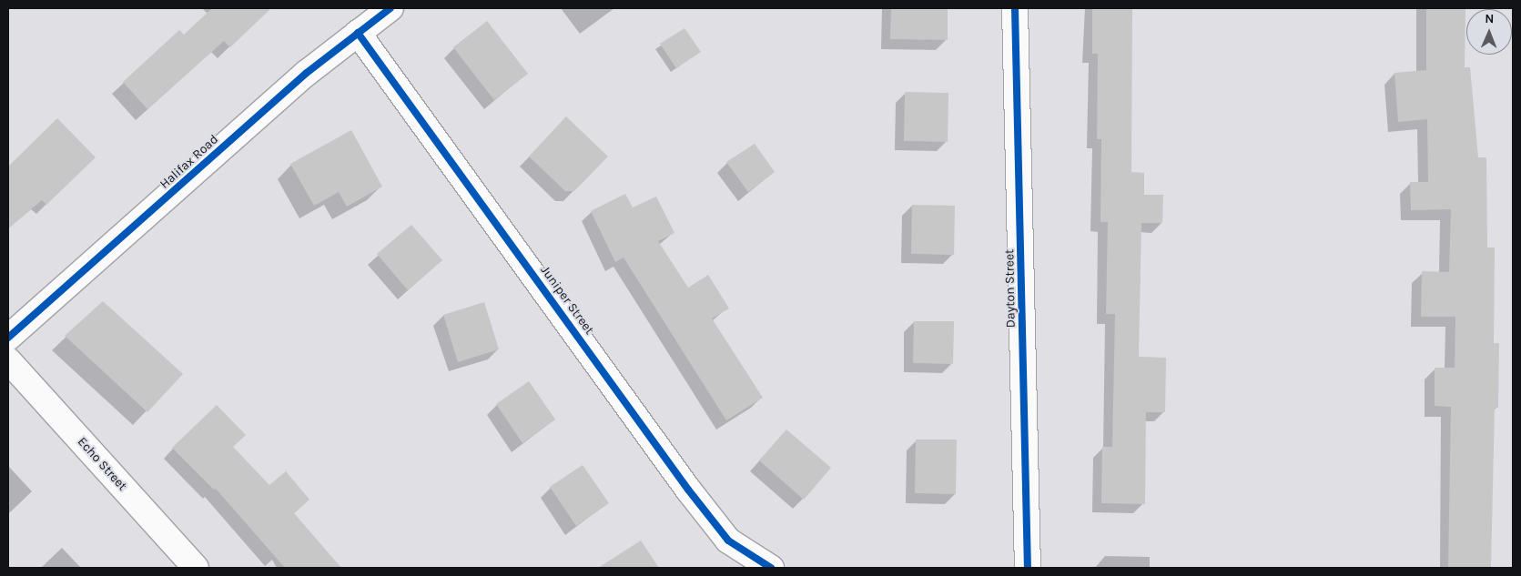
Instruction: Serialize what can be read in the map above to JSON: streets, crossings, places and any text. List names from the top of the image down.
{
  "streets": {
    "street": [
      "Halifax Road",
      "Dayton Street",
      "Juniper Street",
      "Echo Street"
    ]
  },
  "crossings": [
    ["Halifax Road", "Juniper Street"]
  ],
  "north": "top"
}
